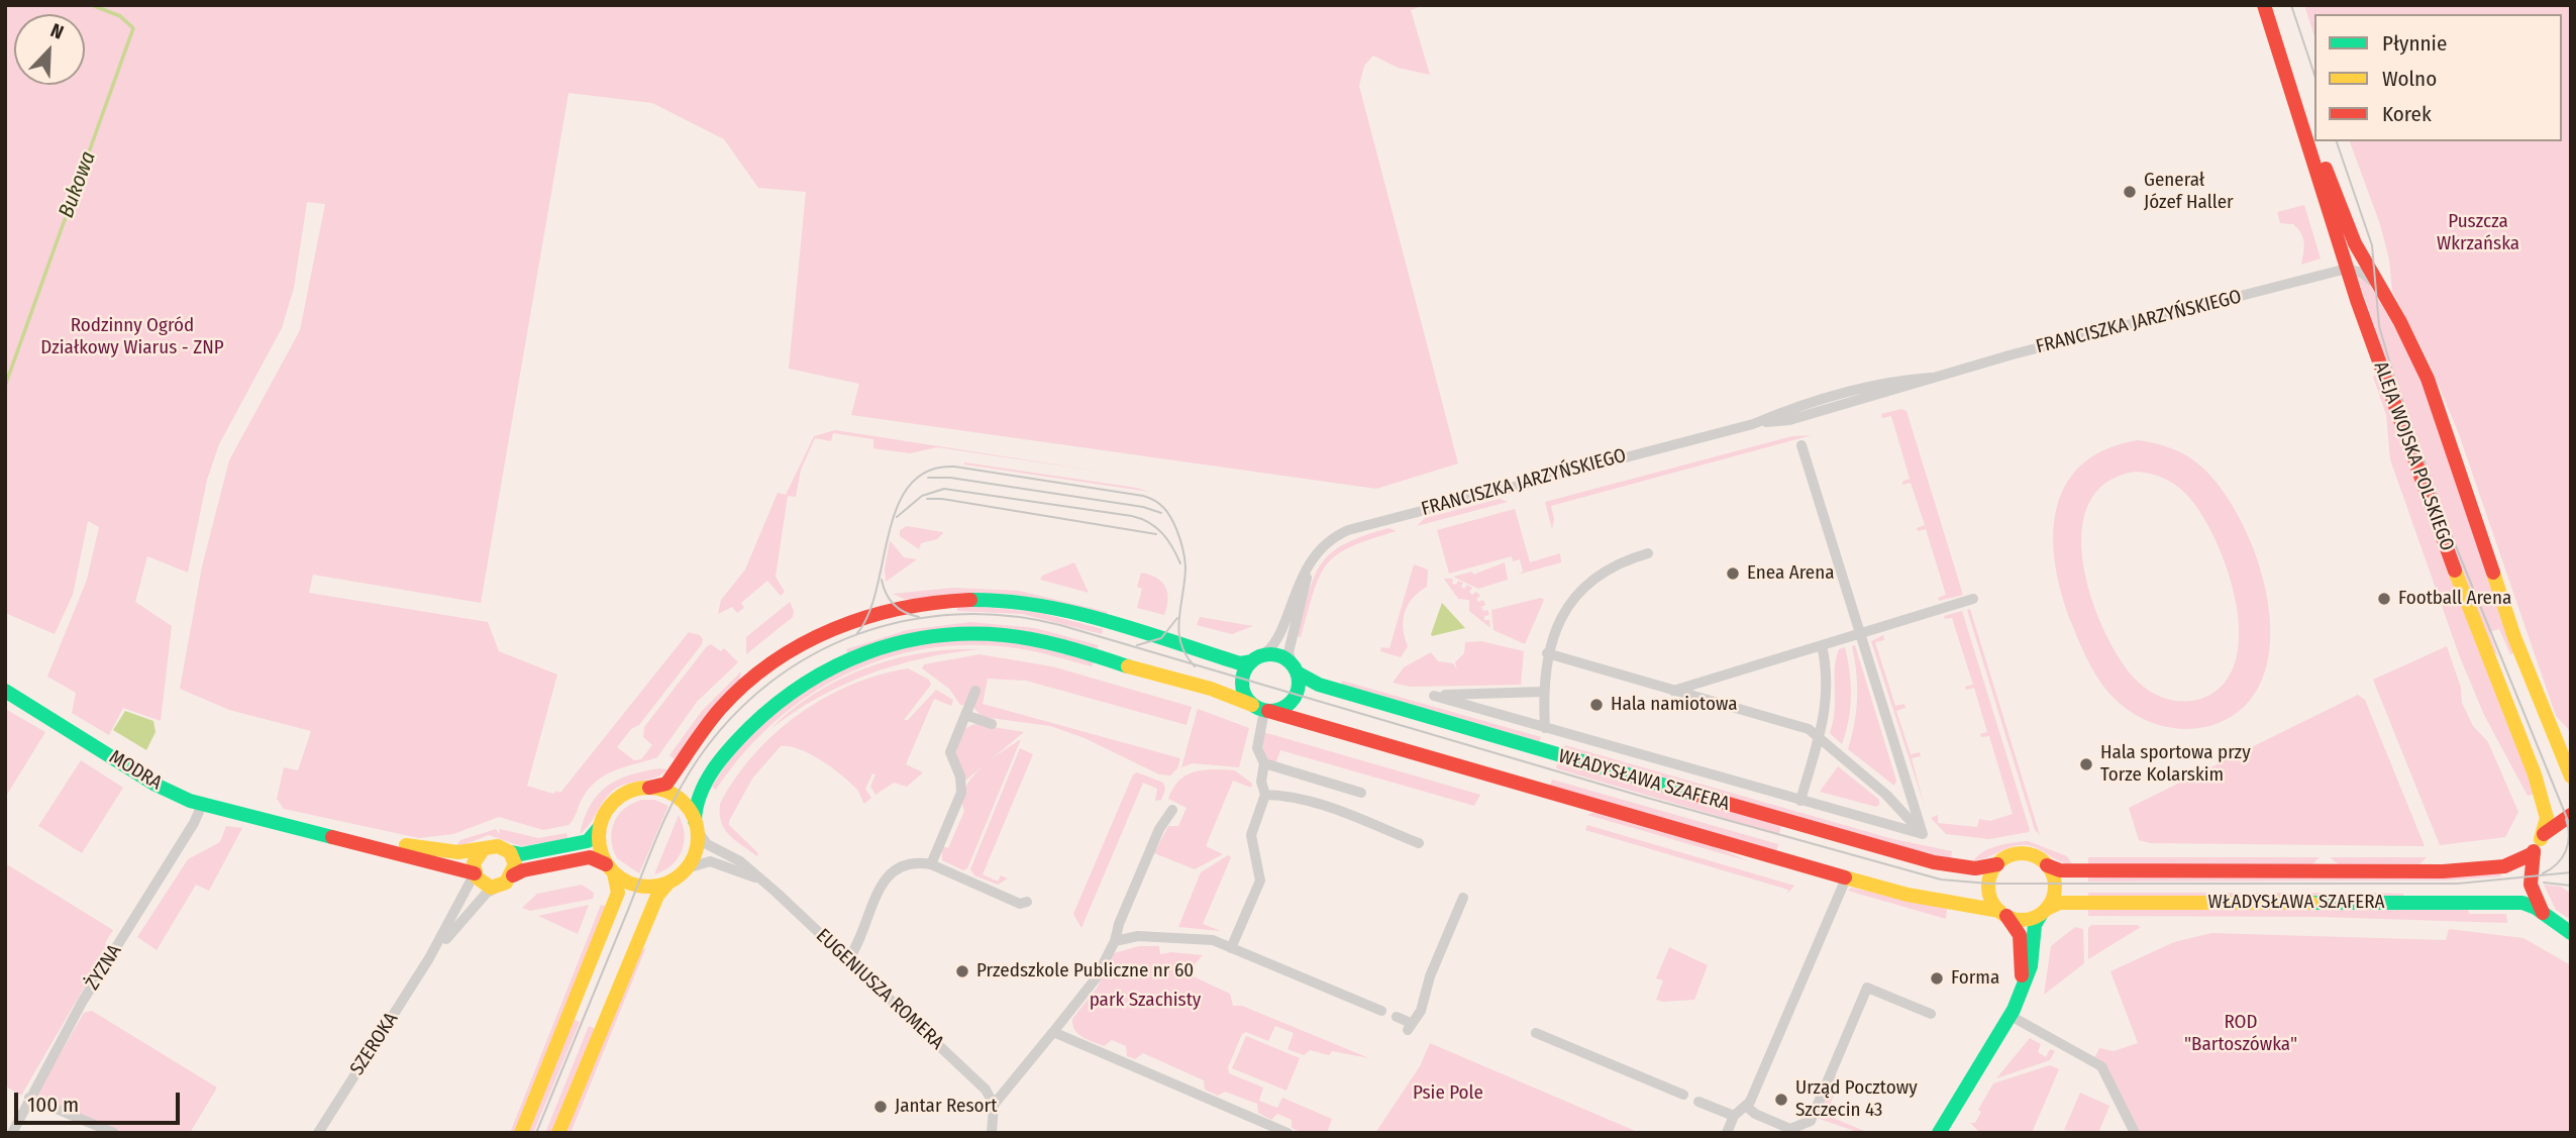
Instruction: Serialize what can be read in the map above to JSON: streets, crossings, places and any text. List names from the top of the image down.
{
  "streets": {
    "main road": ["ALEJA WOJSKA POLSKIEGO", "MODRA", "WŁADYSŁAWA SZAFERA"],
    "street": [
      "FRANCISZKA JARZYŃSKIEGO",
      "ŻYZNA",
      "EUGENIUSZA ROMERA",
      "SZEROKA"
    ]
  },
  "crossings": [
    ["FRANCISZKA JARZYŃSKIEGO", "ALEJA WOJSKA POLSKIEGO"],
    ["FRANCISZKA JARZYŃSKIEGO", "WŁADYSŁAWA SZAFERA"],
    ["MODRA", "ŻYZNA"],
    ["MODRA", "SZEROKA"],
    ["WŁADYSŁAWA SZAFERA", "EUGENIUSZA ROMERA"]
  ],
  "water": ["Bukowa"],
  "parks": [
    "Puszcza Wkrzańska",
    "Rodzinny Ogród Działkowy Wiarus - ZNP",
    "park Szachisty",
    "ROD \"Bartoszówka\"",
    "Psie Pole"
  ],
  "places": [
    "Generał Józef Haller",
    "Enea Arena",
    "Football Arena",
    "Hala namiotowa",
    "Hala sportowa przy Torze Kolarskim",
    "Przedszkole Publiczne nr 60",
    "Forma",
    "Urząd Pocztowy Szczecin 43",
    "Jantar Resort"
  ],
  "legend": ["Płynnie", "Wolno", "Korek"],
  "scale_bar": "100 m",
  "north": "top right"
}
